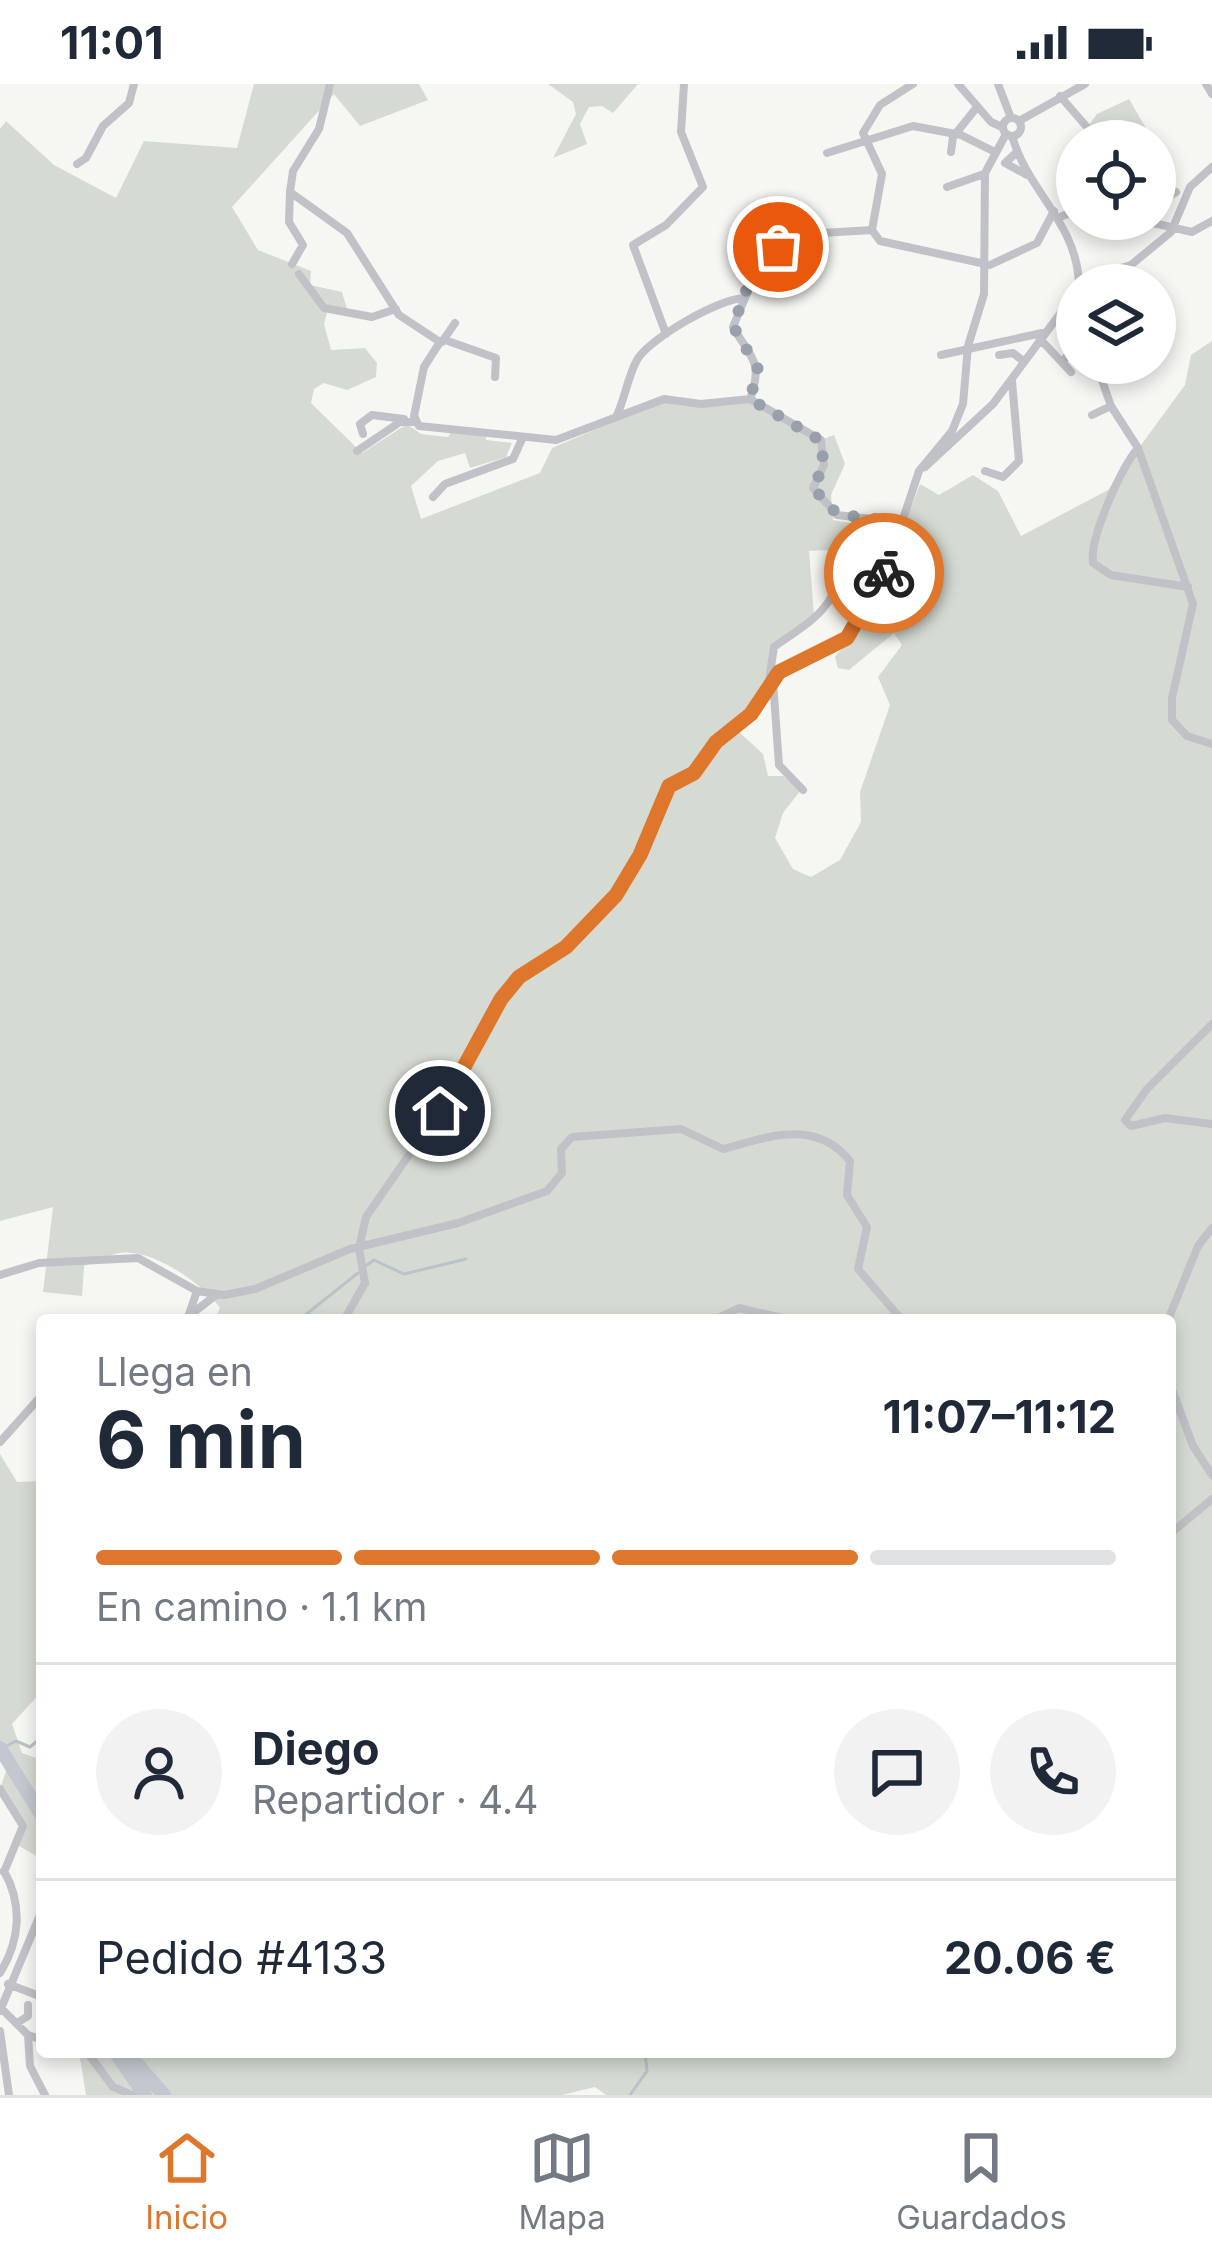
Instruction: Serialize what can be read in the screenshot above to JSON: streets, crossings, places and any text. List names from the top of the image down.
{
  "page": {
    "status": "11:01",
    "heading": ["6 min", "Llega en", "11:07–11:12"],
    "panel": [
      "Diego",
      "Repartidor · 4.4",
      "Pedido #4133",
      "20.06 €"
    ],
    "bar": "En camino · 1.1 km",
    "tabs": ["Inicio", "Mapa", "Guardados"]
  }
}
